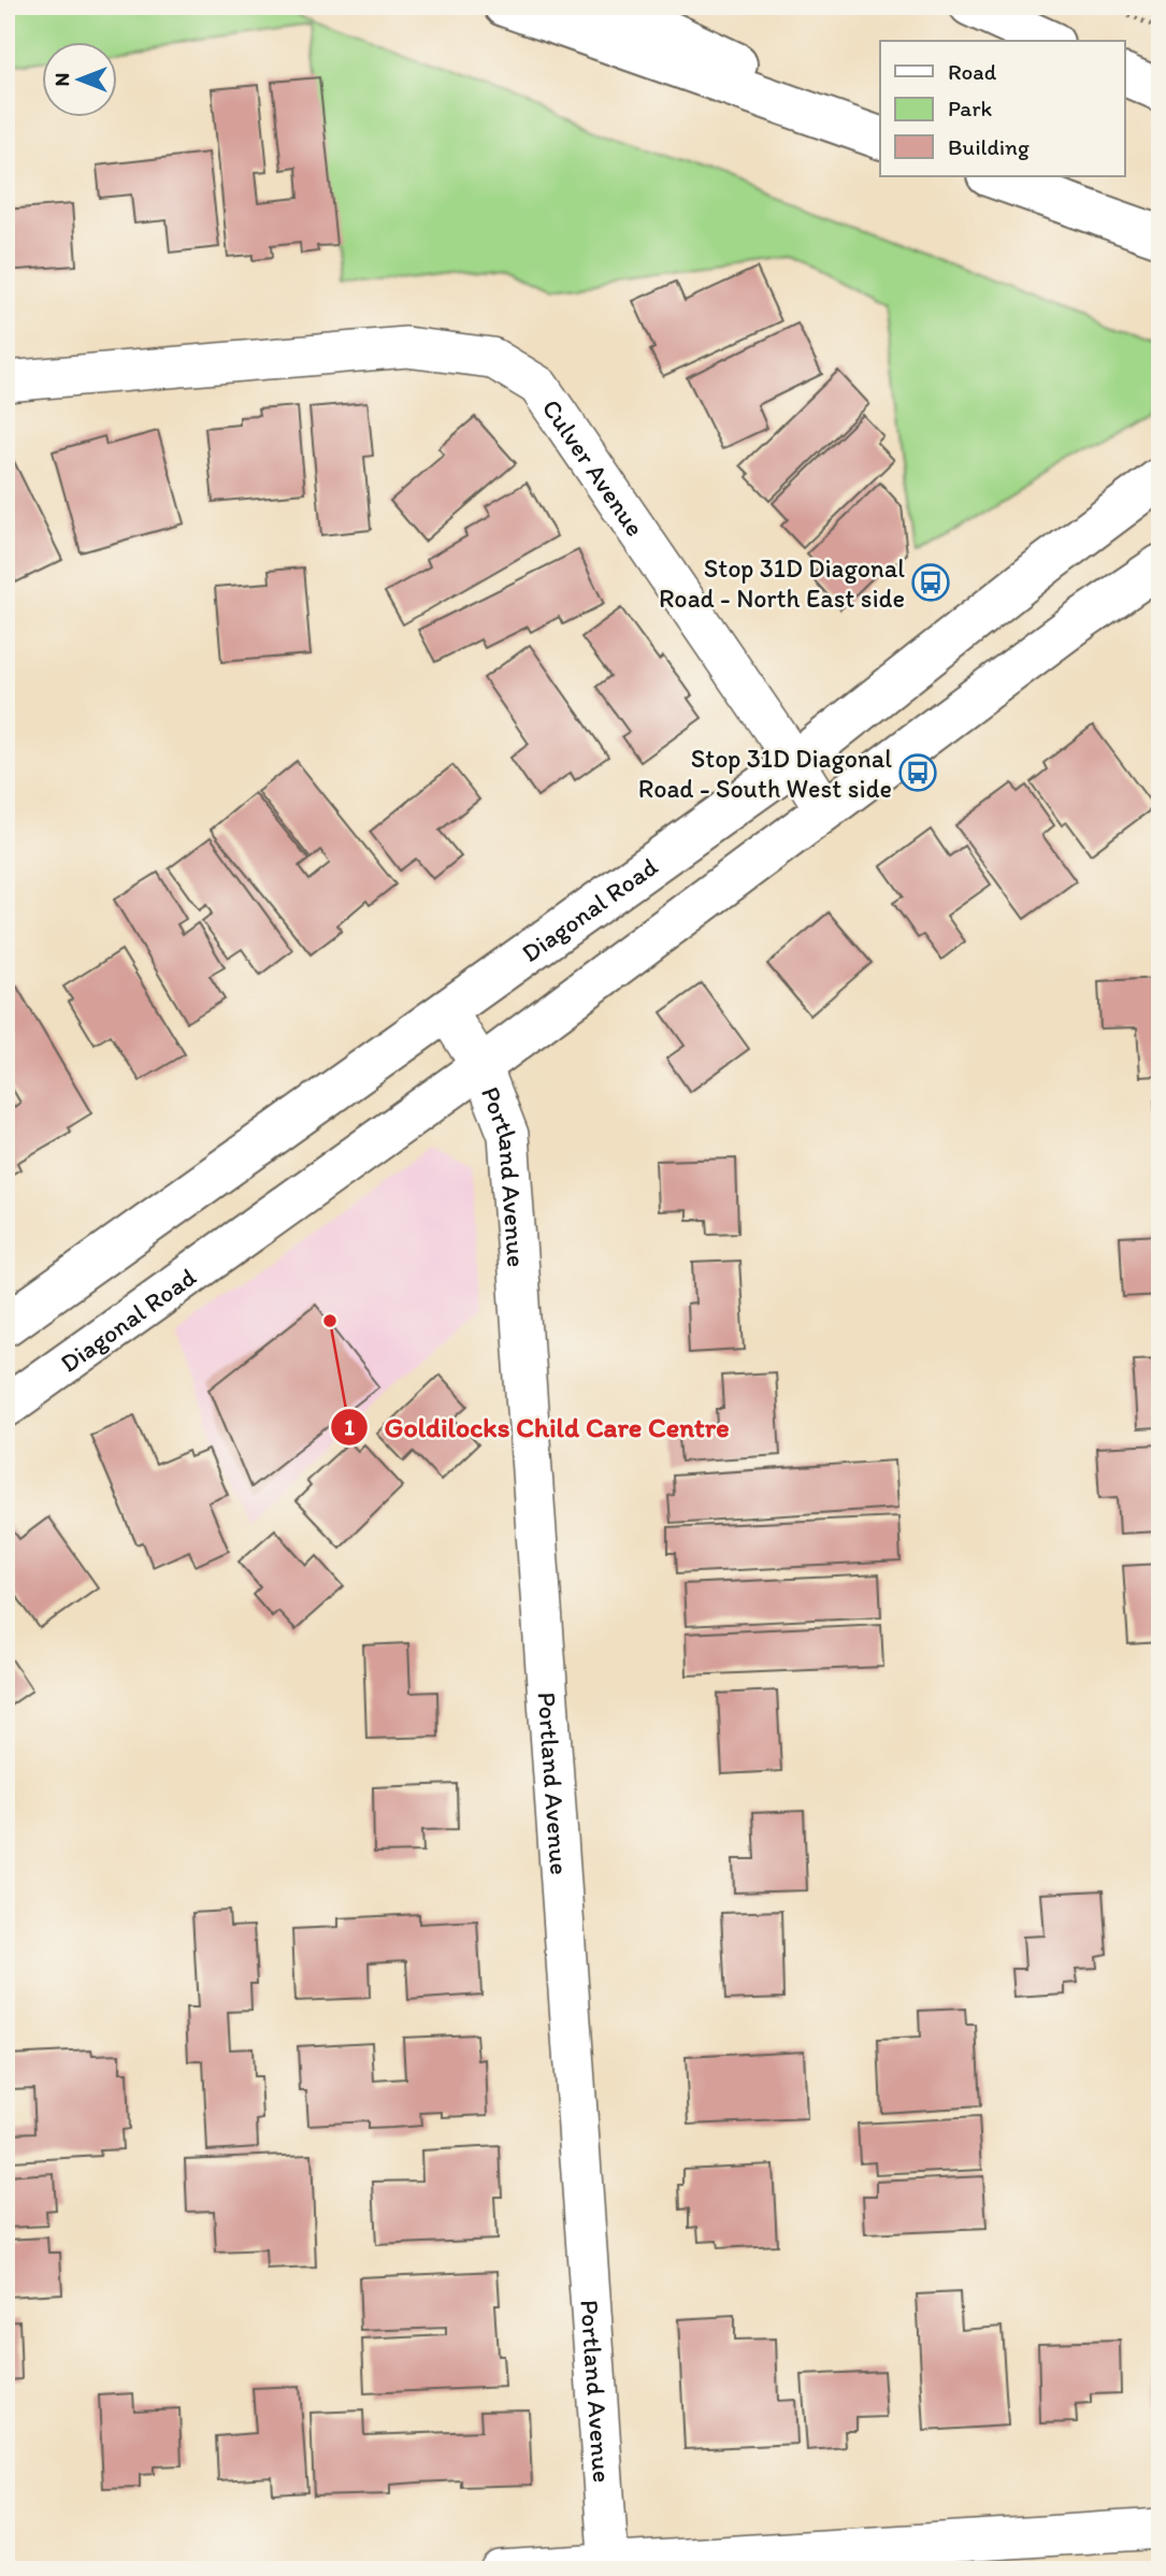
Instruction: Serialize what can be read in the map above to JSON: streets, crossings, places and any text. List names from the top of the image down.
{
  "streets": {
    "main road": ["Diagonal Road"],
    "street": ["Culver Avenue", "Portland Avenue"]
  },
  "crossings": [
    ["Culver Avenue", "Diagonal Road"],
    ["Diagonal Road", "Portland Avenue"]
  ],
  "places": {
    "bus stop": ["Stop 31D Diagonal Road - North East side", "Stop 31D Diagonal Road - South West side"],
    "other": ["Goldilocks Child Care Centre"]
  },
  "legend": ["Road", "Park", "Building"],
  "north": "left"
}
